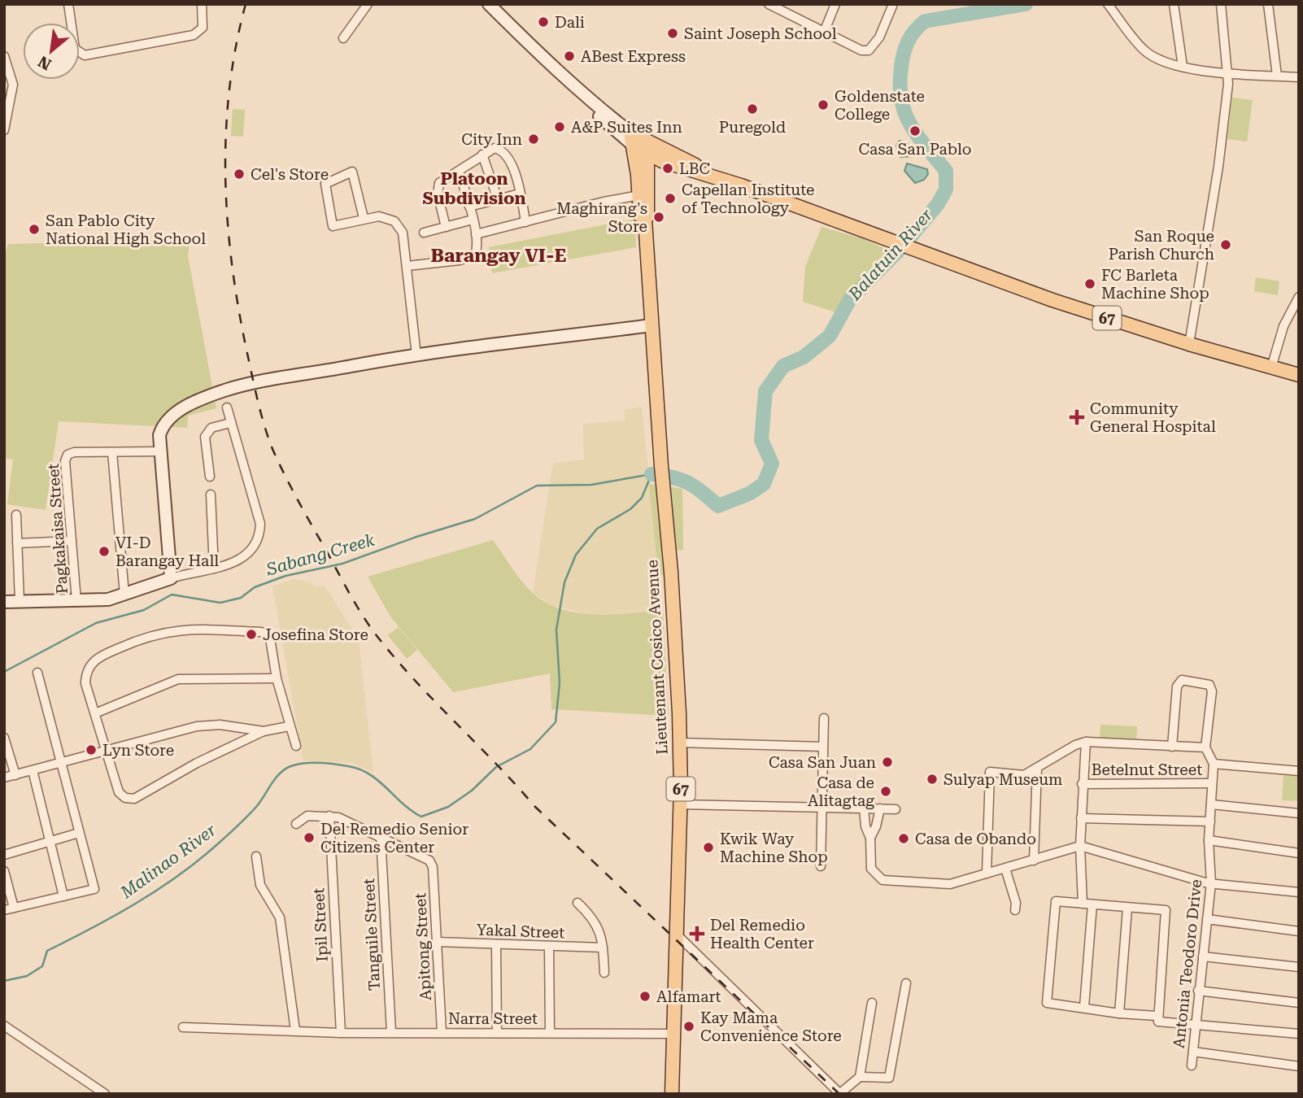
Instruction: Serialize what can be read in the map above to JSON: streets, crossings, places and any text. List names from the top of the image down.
{
  "streets": {
    "main road": ["67", "Lieutenant Cosico Avenue"],
    "street": [
      "Pagkakaisa Street",
      "Betelnut Street",
      "Ipil Street",
      "Yakal Street",
      "Tanguile Street",
      "Apitong Street",
      "Antonia Teodoro Drive",
      "Narra Street"
    ]
  },
  "crossings": [
    ["67", "Lieutenant Cosico Avenue"],
    ["Lieutenant Cosico Avenue", "Narra Street"],
    ["Betelnut Street", "Antonia Teodoro Drive"],
    ["Ipil Street", "Narra Street"],
    ["Yakal Street", "Apitong Street"],
    ["Tanguile Street", "Apitong Street"],
    ["Tanguile Street", "Narra Street"],
    ["Apitong Street", "Narra Street"]
  ],
  "districts": ["Platoon Subdivision", "Barangay VI-E"],
  "water": ["Balatuin River", "Sabang Creek", "Malinao River"],
  "places": {
    "other": [
      "Dali",
      "Saint Joseph School",
      "ABest Express",
      "Goldenstate College",
      "Puregold",
      "A&P Suites Inn",
      "Casa San Pablo",
      "City Inn",
      "LBC",
      "Cel's Store",
      "Capellan Institute of Technology",
      "Maghirang's Store",
      "San Pablo City National High School",
      "San Roque Parish Church",
      "FC Barleta Machine Shop",
      "VI-D Barangay Hall",
      "Josefina Store",
      "Lyn Store",
      "Casa San Juan",
      "Sulyap Museum",
      "Casa de Alitagtag",
      "Del Remedio Senior Citizens Center",
      "Casa de Obando",
      "Kwik Way Machine Shop",
      "Alfamart",
      "Kay Mama Convenience Store"
    ],
    "health": ["Community General Hospital", "Del Remedio Health Center"]
  },
  "north": "bottom left"
}
